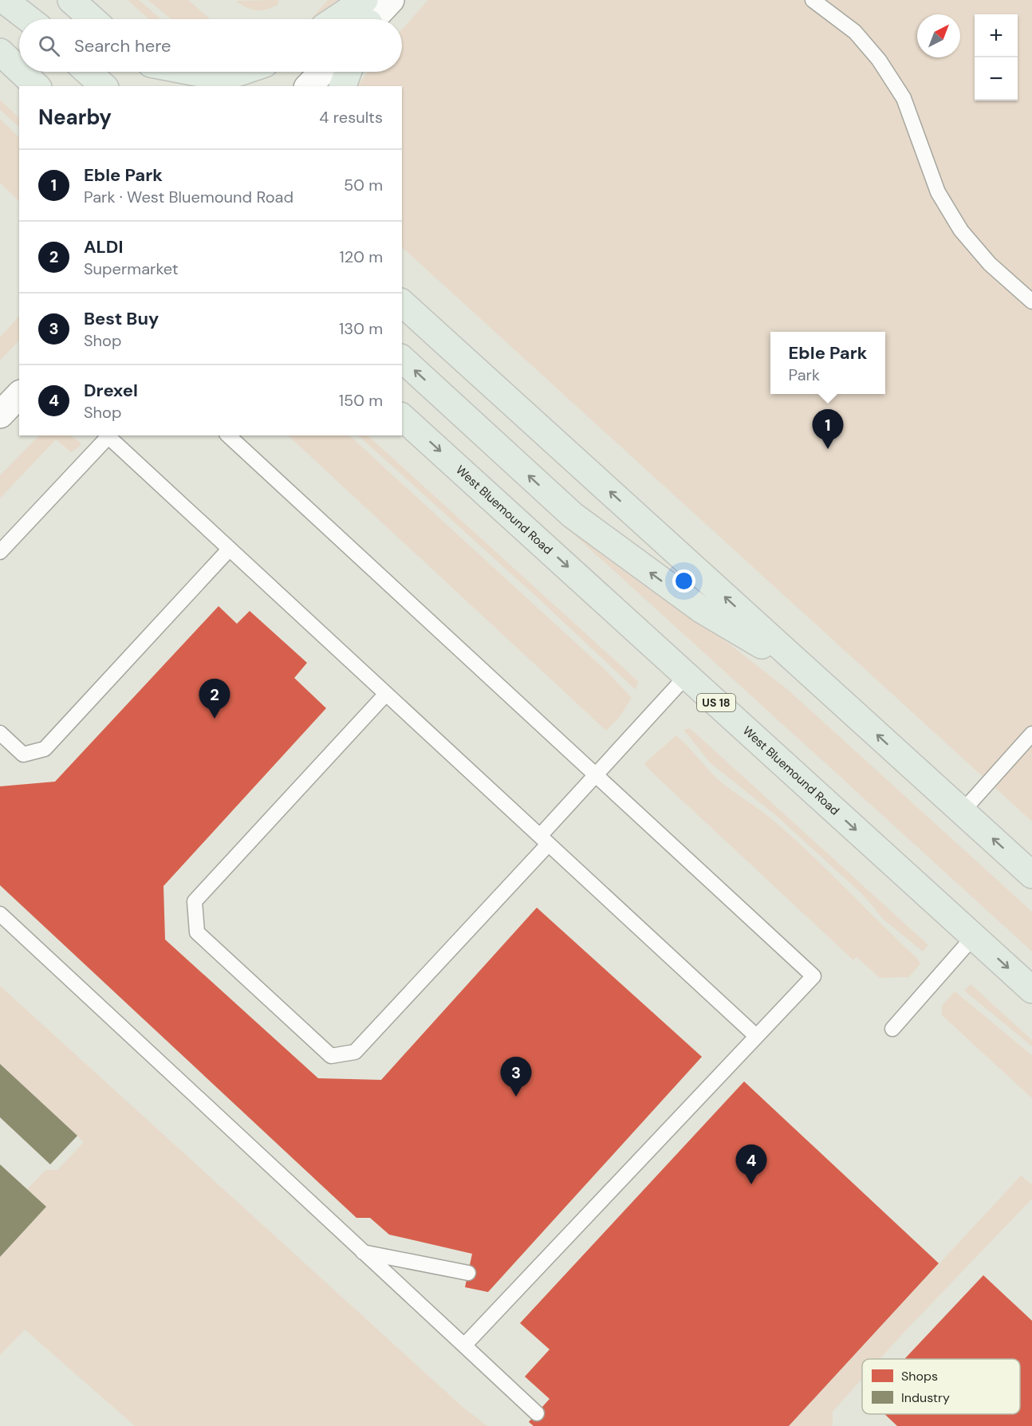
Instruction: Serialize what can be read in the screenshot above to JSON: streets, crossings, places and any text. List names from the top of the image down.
{
  "streets": {
    "main road": ["West Bluemound Road", "US 18"]
  },
  "legend": ["Shops", "Industry"],
  "north": "top right",
  "page": {
    "map_buttons": ["+", "−"],
    "search": "Search here",
    "heading": ["Nearby", "4 results"],
    "list": [
      {
        "mark": "1",
        "name": "Eble Park",
        "note": "Park · West Bluemound Road",
        "value": "50 m"
      },
      {
        "mark": "2",
        "name": "ALDI",
        "note": "Supermarket",
        "value": "120 m"
      },
      {
        "mark": "3",
        "name": "Best Buy",
        "note": "Shop",
        "value": "130 m"
      },
      {
        "mark": "4",
        "name": "Drexel",
        "note": "Shop",
        "value": "150 m"
      }
    ],
    "popup": ["Eble Park", "Park"],
    "pins": [
      "1",
      "2",
      "3",
      "4"
    ]
  }
}
